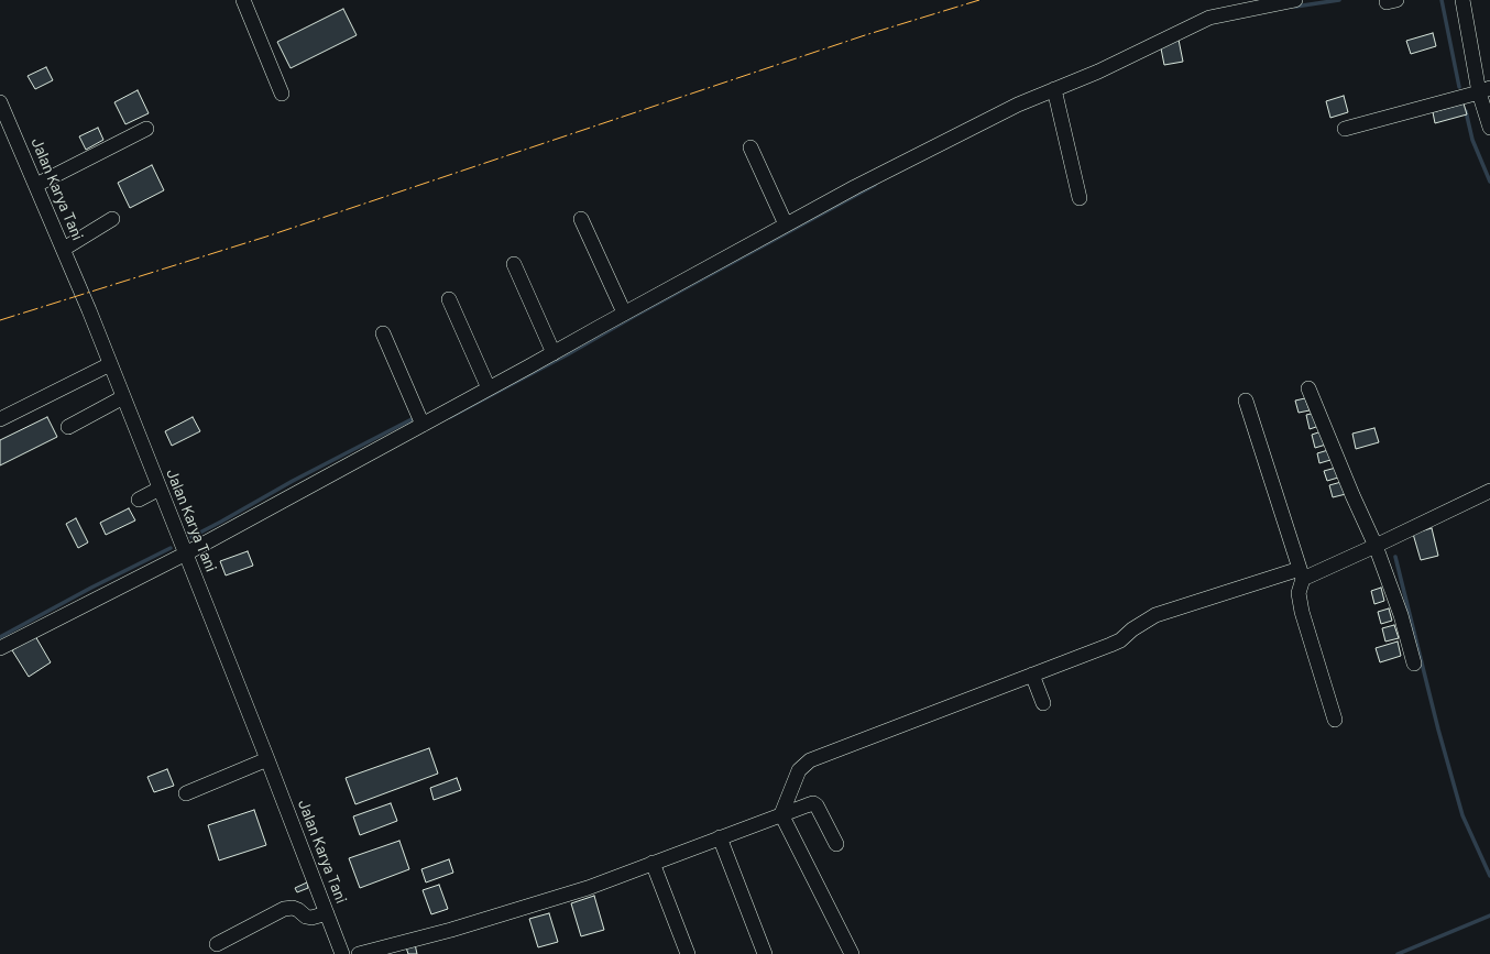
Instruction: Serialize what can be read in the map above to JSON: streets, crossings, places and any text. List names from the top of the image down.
{
  "streets": {
    "street": ["Jalan Karya Tani"]
  }
}
